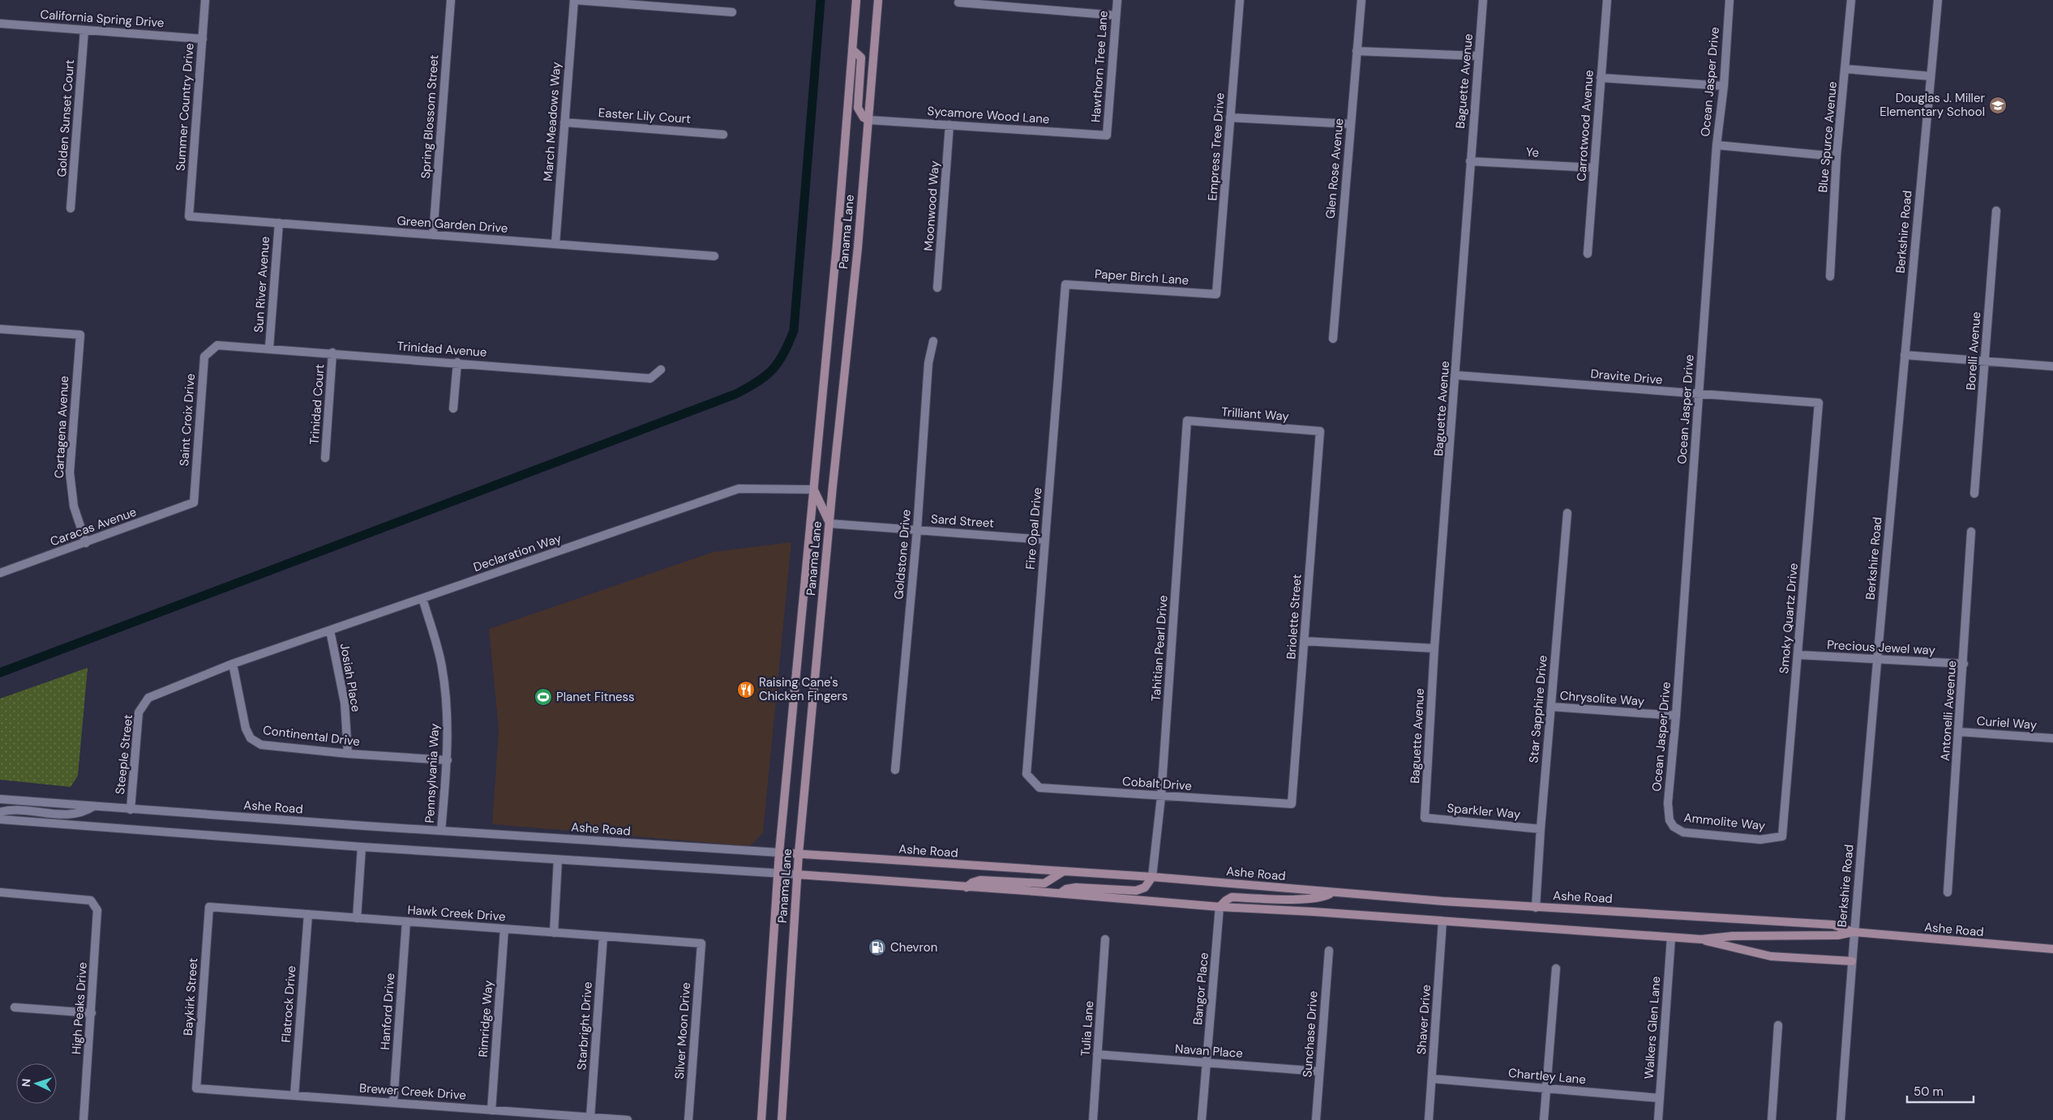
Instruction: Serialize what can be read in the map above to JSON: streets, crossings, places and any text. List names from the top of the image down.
{
  "streets": {
    "main road": ["Panama Lane", "Ashe Road"],
    "street": [
      "California Spring Drive",
      "Hawthorn Tree Lane",
      "Baguette Avenue",
      "Ocean Jasper Drive",
      "Summer Country Drive",
      "Sycamore Wood Lane",
      "Easter Lily Court",
      "Spring Blossom Street",
      "Golden Sunset Court",
      "March Meadows Way",
      "Carrotwood Avenue",
      "Blue Spurce Avenue",
      "Empress Tree Drive",
      "Ye",
      "Glen Rose Avenue",
      "Moonwood Way",
      "Green Garden Drive",
      "Berkshire Road",
      "Paper Birch Lane",
      "Sun River Avenue",
      "Trinidad Avenue",
      "Borelli Avenue",
      "Dravite Drive",
      "Trinidad Court",
      "Trilliant Way",
      "Saint Croix Drive",
      "Cartagena Avenue",
      "Sard Street",
      "Caracas Avenue",
      "Fire Opal Drive",
      "Declaration Way",
      "Goldstone Drive",
      "Briolette Street",
      "Smoky Quartz Drive",
      "Precious Jewel way",
      "Tahitian Pearl Drive",
      "Josiah Place",
      "Chrysolite Way",
      "Star Sapphire Drive",
      "Antonelli Aveenue",
      "Curiel Way",
      "Continental Drive",
      "Steeple Street",
      "Pennsylvania Way",
      "Cobalt Drive",
      "Sparkler Way",
      "Ammolite Way",
      "Hawk Creek Drive",
      "Bangor Place",
      "Baykirk Street",
      "Flatrock Drive",
      "High Peaks Drive",
      "Hanford Drive",
      "Rimridge Way",
      "Shaver Drive",
      "Starbright Drive",
      "Walkers Glen Lane",
      "Tulia Lane",
      "Silver Moon Drive",
      "Sunchase Drive",
      "Navan Place",
      "Chartley Lane",
      "Brewer Creek Drive"
    ]
  },
  "crossings": [
    ["California Spring Drive", "Summer Country Drive"],
    ["California Spring Drive", "Golden Sunset Court"],
    ["Hawthorn Tree Lane", "Sycamore Wood Lane"],
    ["Baguette Avenue", "Ye"],
    ["Baguette Avenue", "Dravite Drive"],
    ["Baguette Avenue", "Sparkler Way"],
    ["Ocean Jasper Drive", "Dravite Drive"],
    ["Ocean Jasper Drive", "Chrysolite Way"],
    ["Ocean Jasper Drive", "Ammolite Way"],
    ["Summer Country Drive", "Green Garden Drive"],
    ["Sycamore Wood Lane", "Moonwood Way"],
    ["Sycamore Wood Lane", "Panama Lane"],
    ["Easter Lily Court", "March Meadows Way"],
    ["Spring Blossom Street", "Green Garden Drive"],
    ["March Meadows Way", "Green Garden Drive"],
    ["Carrotwood Avenue", "Ye"],
    ["Empress Tree Drive", "Paper Birch Lane"],
    ["Green Garden Drive", "Sun River Avenue"],
    ["Panama Lane", "Sard Street"],
    ["Panama Lane", "Declaration Way"],
    ["Panama Lane", "Ashe Road"],
    ["Berkshire Road", "Precious Jewel way"],
    ["Berkshire Road", "Ashe Road"],
    ["Paper Birch Lane", "Fire Opal Drive"],
    ["Sun River Avenue", "Trinidad Avenue"],
    ["Trinidad Avenue", "Trinidad Court"],
    ["Trinidad Avenue", "Saint Croix Drive"],
    ["Dravite Drive", "Smoky Quartz Drive"],
    ["Trilliant Way", "Briolette Street"],
    ["Trilliant Way", "Tahitian Pearl Drive"],
    ["Saint Croix Drive", "Caracas Avenue"],
    ["Cartagena Avenue", "Caracas Avenue"],
    ["Sard Street", "Fire Opal Drive"],
    ["Sard Street", "Goldstone Drive"],
    ["Fire Opal Drive", "Cobalt Drive"],
    ["Declaration Way", "Josiah Place"],
    ["Declaration Way", "Continental Drive"],
    ["Declaration Way", "Steeple Street"],
    ["Declaration Way", "Pennsylvania Way"],
    ["Briolette Street", "Cobalt Drive"],
    ["Smoky Quartz Drive", "Precious Jewel way"],
    ["Smoky Quartz Drive", "Ammolite Way"],
    ["Precious Jewel way", "Antonelli Aveenue"],
    ["Tahitian Pearl Drive", "Cobalt Drive"],
    ["Tahitian Pearl Drive", "Ashe Road"],
    ["Josiah Place", "Continental Drive"],
    ["Chrysolite Way", "Star Sapphire Drive"],
    ["Star Sapphire Drive", "Ashe Road"],
    ["Star Sapphire Drive", "Sparkler Way"],
    ["Antonelli Aveenue", "Curiel Way"],
    ["Continental Drive", "Steeple Street"],
    ["Continental Drive", "Pennsylvania Way"],
    ["Steeple Street", "Ashe Road"],
    ["Pennsylvania Way", "Ashe Road"],
    ["Ashe Road", "Bangor Place"],
    ["Ashe Road", "Shaver Drive"],
    ["Ashe Road", "Walkers Glen Lane"],
    ["Hawk Creek Drive", "Baykirk Street"],
    ["Hawk Creek Drive", "Flatrock Drive"],
    ["Hawk Creek Drive", "Hanford Drive"],
    ["Hawk Creek Drive", "Rimridge Way"],
    ["Hawk Creek Drive", "Starbright Drive"],
    ["Hawk Creek Drive", "Silver Moon Drive"],
    ["Bangor Place", "Navan Place"],
    ["Baykirk Street", "Brewer Creek Drive"],
    ["Flatrock Drive", "Brewer Creek Drive"],
    ["Hanford Drive", "Brewer Creek Drive"],
    ["Rimridge Way", "Brewer Creek Drive"],
    ["Shaver Drive", "Chartley Lane"],
    ["Starbright Drive", "Brewer Creek Drive"],
    ["Walkers Glen Lane", "Chartley Lane"],
    ["Tulia Lane", "Navan Place"],
    ["Sunchase Drive", "Navan Place"]
  ],
  "places": {
    "school or university": ["Douglas J. Miller Elementary School"],
    "restaurant": ["Raising Cane's Chicken Fingers"],
    "sports": ["Planet Fitness"],
    "fuel station": ["Chevron"]
  },
  "scale_bar": "50 m",
  "north": "left"
}
